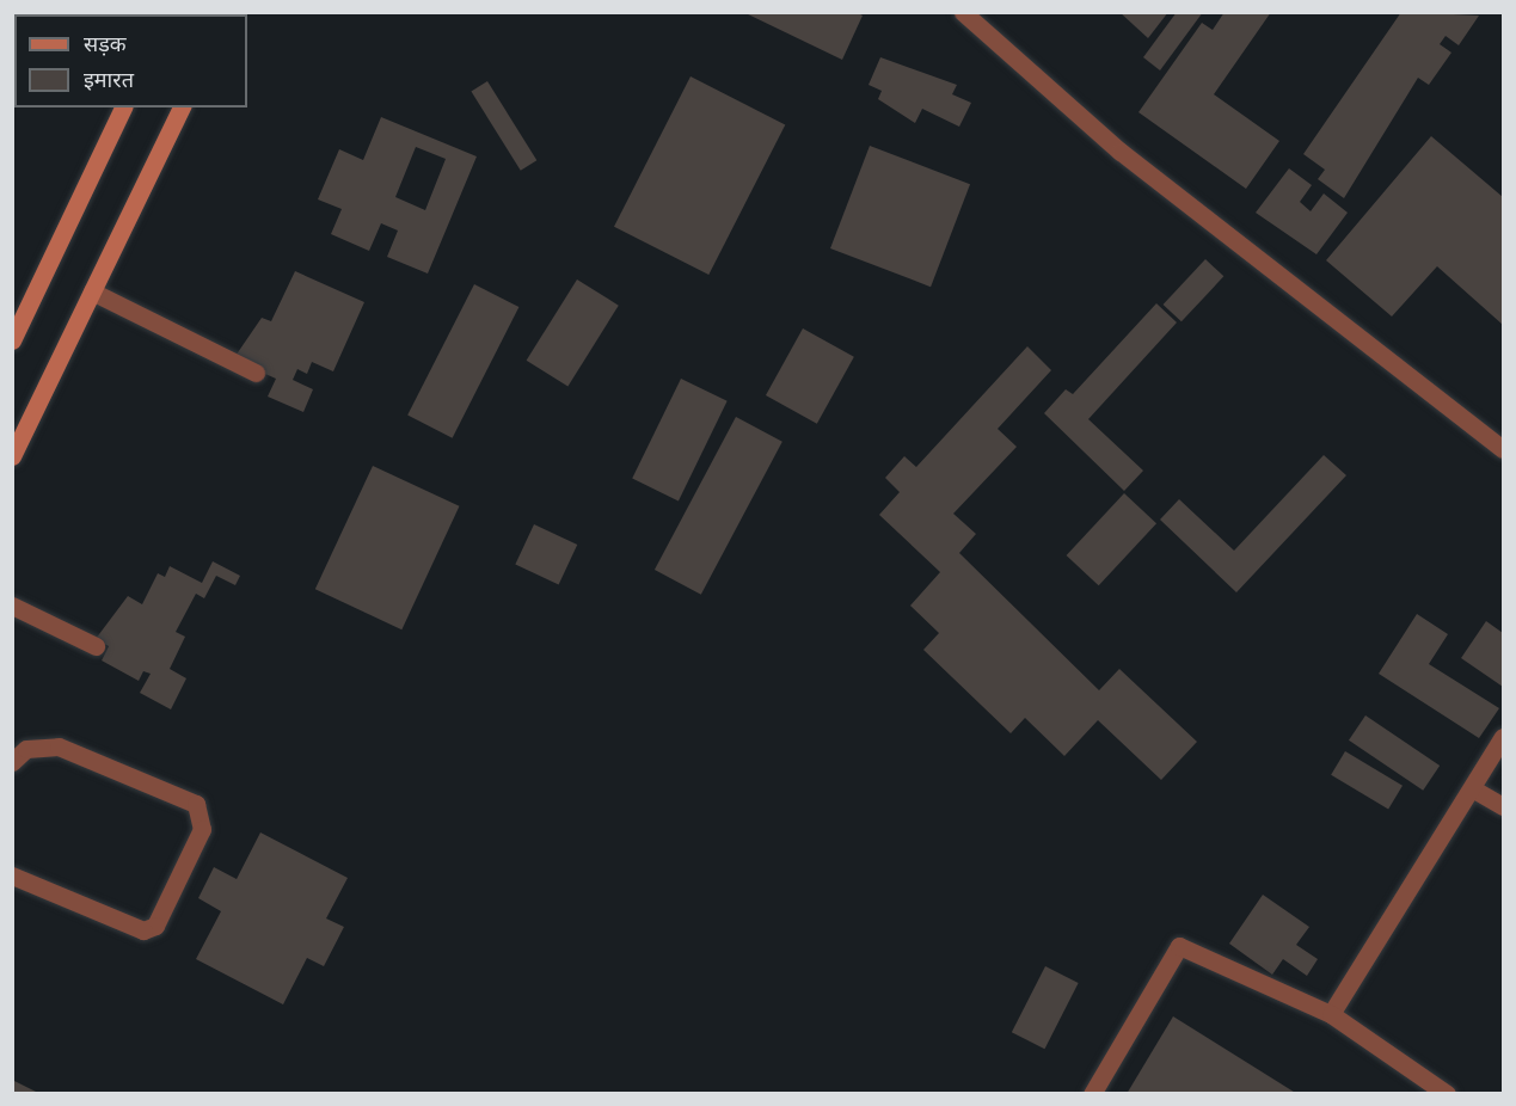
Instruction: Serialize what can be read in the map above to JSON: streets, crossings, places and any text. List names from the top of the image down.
{
  "legend": ["सड़क", "इमारत"]
}
